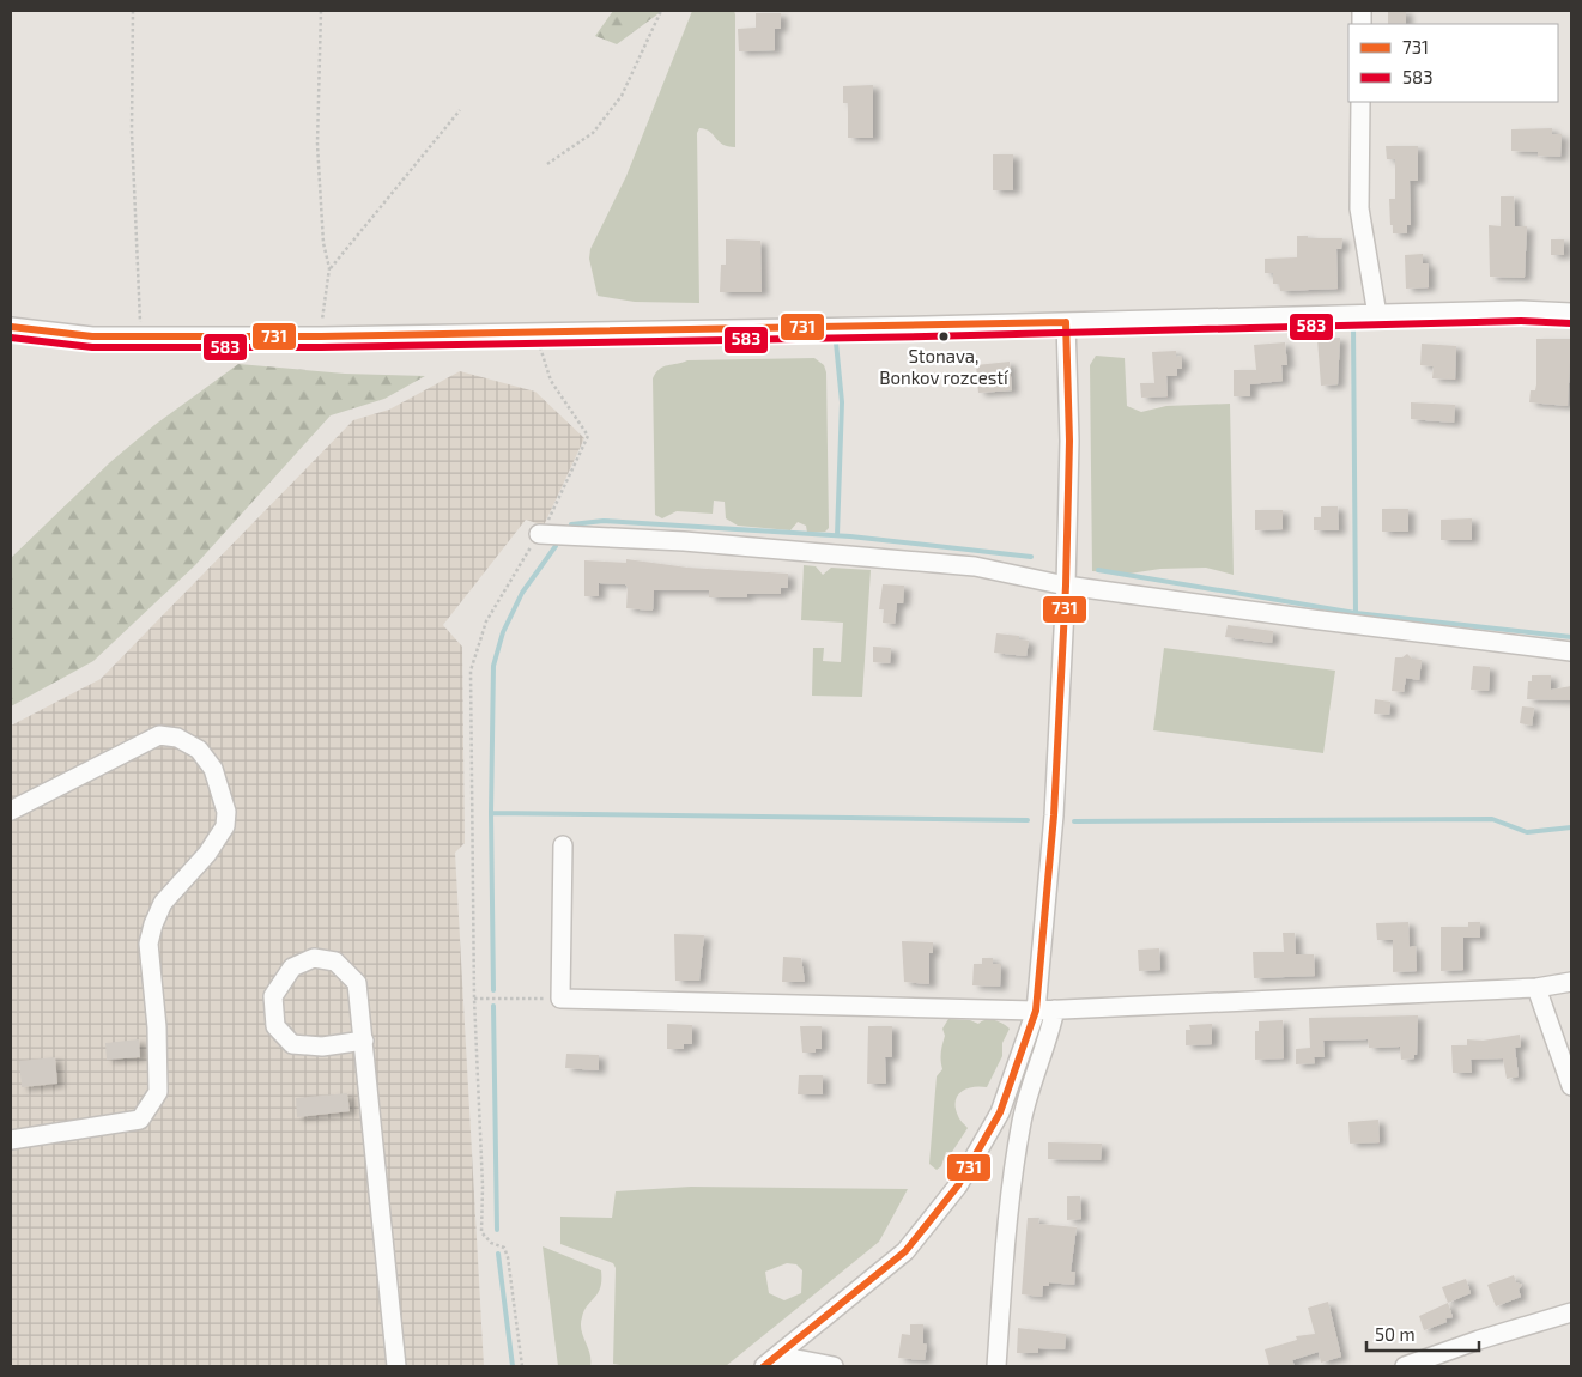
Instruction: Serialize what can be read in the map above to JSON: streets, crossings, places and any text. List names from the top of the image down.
{
  "places": ["Stonava, Bonkov rozcestí"],
  "lines": ["transit line 583", "transit line 731"],
  "legend": ["731", "583"],
  "scale_bar": "50 m"
}
